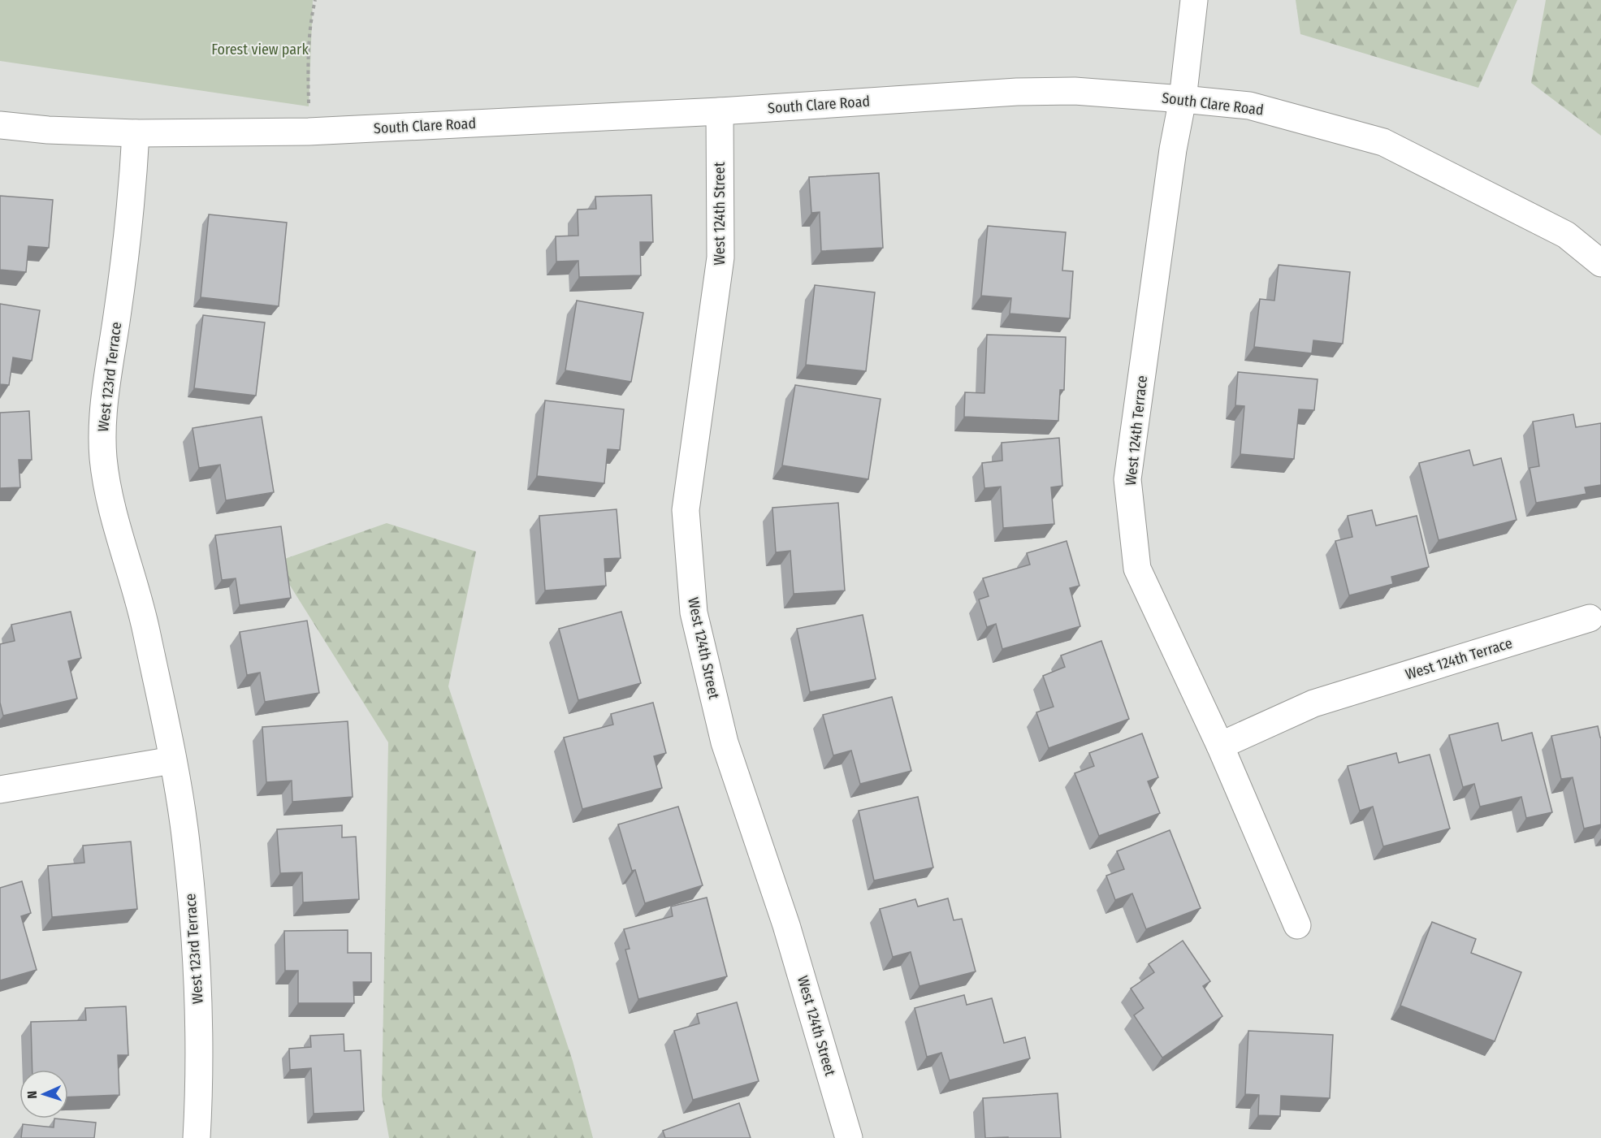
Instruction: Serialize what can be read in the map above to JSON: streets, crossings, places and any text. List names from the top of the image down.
{
  "streets": {
    "street": [
      "South Clare Road",
      "West 124th Street",
      "West 123rd Terrace",
      "West 124th Terrace"
    ]
  },
  "crossings": [
    ["South Clare Road", "West 124th Street"],
    ["South Clare Road", "West 123rd Terrace"],
    ["South Clare Road", "West 124th Terrace"]
  ],
  "parks": ["Forest view park"],
  "north": "left"
}
